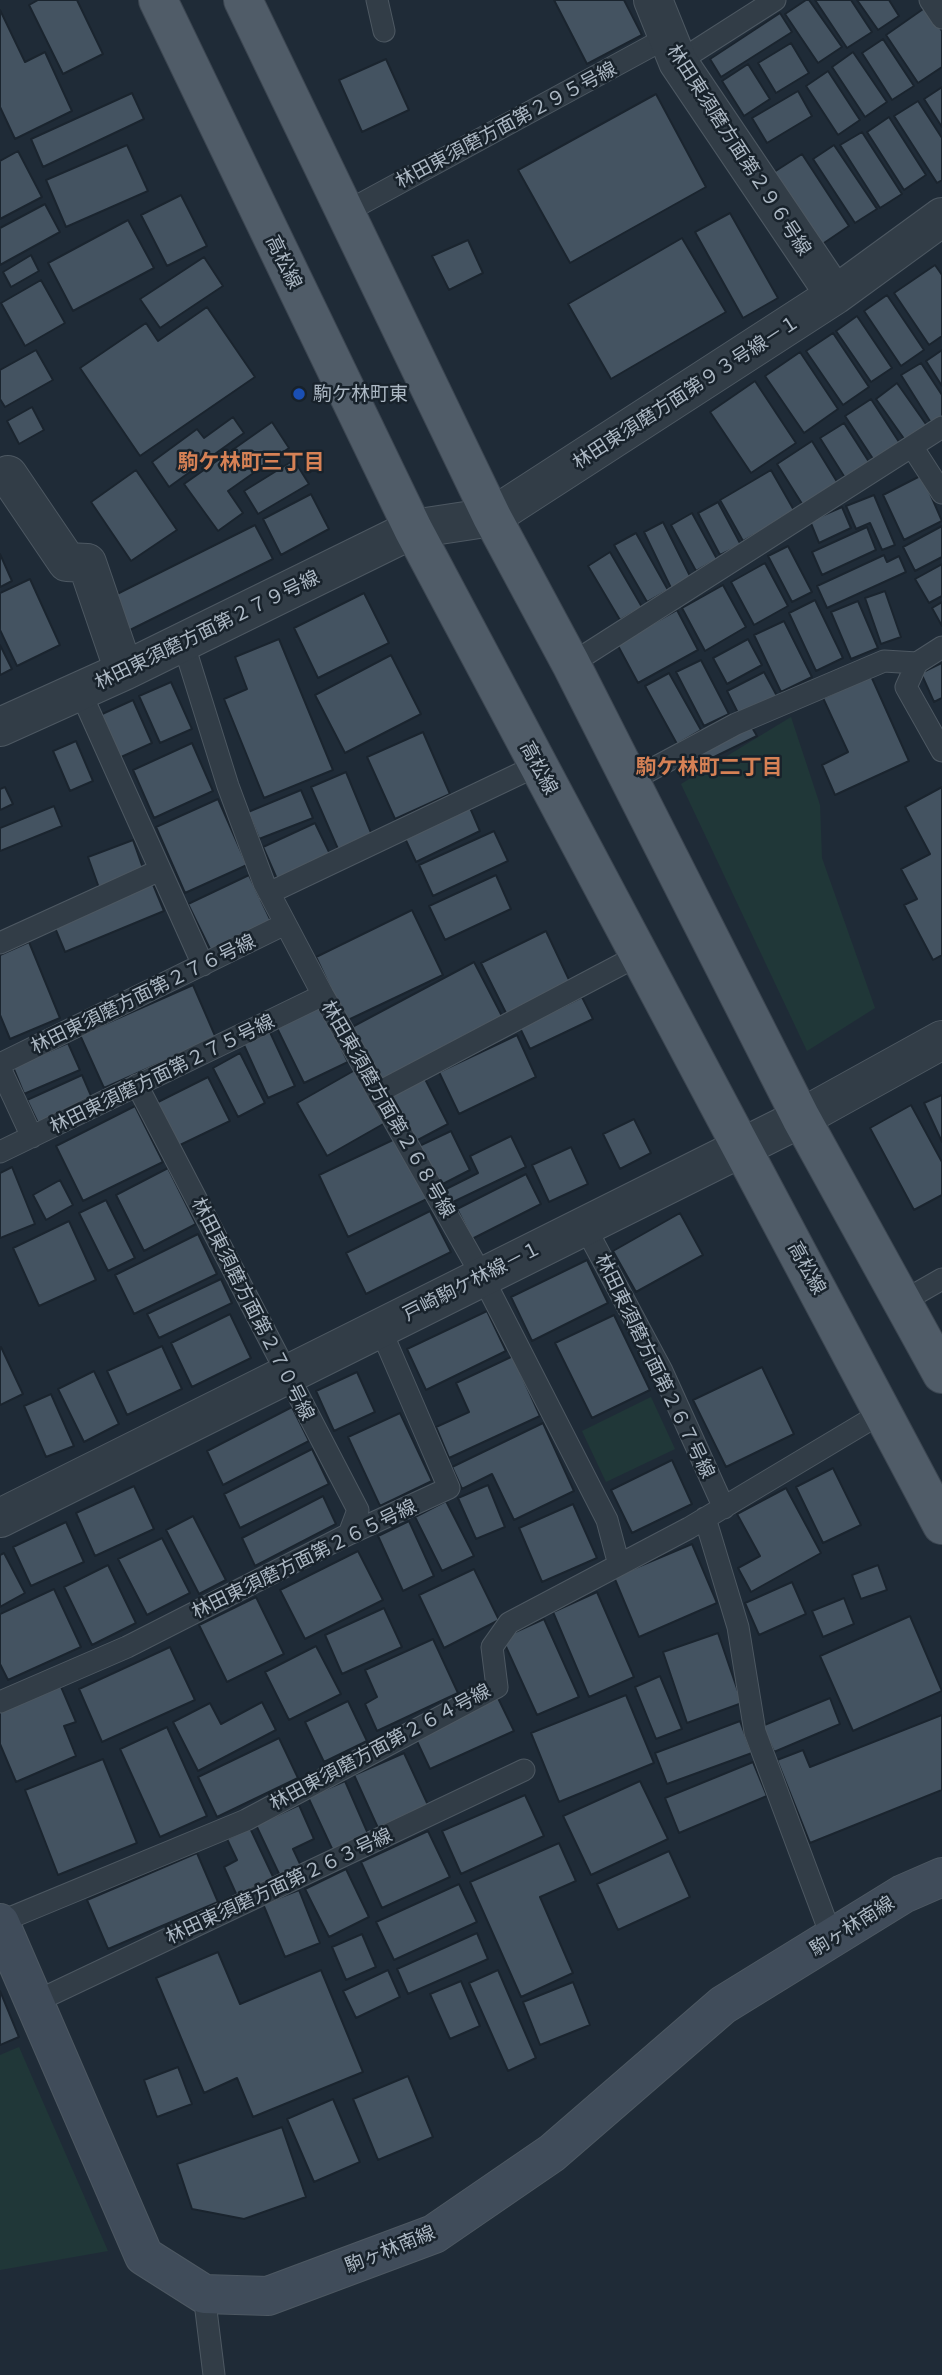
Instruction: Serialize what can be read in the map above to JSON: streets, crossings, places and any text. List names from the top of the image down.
{
  "streets": {
    "main road": ["高松線"],
    "street": [
      "林田東須磨方面第２９６号線",
      "林田東須磨方面第９３号線－１",
      "林田東須磨方面第２７９号線",
      "戸崎駒ケ林線－１",
      "駒ヶ林南線"
    ],
    "lane": [
      "林田東須磨方面第２９５号線",
      "林田東須磨方面第２７６号線",
      "林田東須磨方面第２７５号線",
      "林田東須磨方面第２６８号線",
      "林田東須磨方面第２７０号線",
      "林田東須磨方面第２６７号線",
      "林田東須磨方面第２６５号線",
      "林田東須磨方面第２６４号線",
      "林田東須磨方面第２６３号線"
    ]
  },
  "crossings": [
    ["林田東須磨方面第２９５号線", "林田東須磨方面第２９６号線"],
    ["林田東須磨方面第２９６号線", "林田東須磨方面第９３号線－１"],
    ["高松線", "林田東須磨方面第９３号線－１"],
    ["高松線", "林田東須磨方面第２７９号線"],
    ["高松線", "戸崎駒ケ林線－１"],
    ["高松線", "林田東須磨方面第２６４号線"],
    ["林田東須磨方面第９３号線－１", "林田東須磨方面第２７９号線"],
    ["林田東須磨方面第２７９号線", "林田東須磨方面第２６８号線"],
    ["林田東須磨方面第２７６号線", "林田東須磨方面第２６８号線"],
    ["林田東須磨方面第２７５号線", "林田東須磨方面第２６８号線"],
    ["林田東須磨方面第２７５号線", "林田東須磨方面第２７０号線"],
    ["林田東須磨方面第２６８号線", "戸崎駒ケ林線－１"],
    ["林田東須磨方面第２６８号線", "林田東須磨方面第２６４号線"],
    ["戸崎駒ケ林線－１", "林田東須磨方面第２７０号線"],
    ["戸崎駒ケ林線－１", "林田東須磨方面第２６７号線"],
    ["戸崎駒ケ林線－１", "林田東須磨方面第２６５号線"],
    ["林田東須磨方面第２７０号線", "林田東須磨方面第２６５号線"],
    ["林田東須磨方面第２６７号線", "林田東須磨方面第２６４号線"]
  ],
  "districts": ["駒ケ林町三丁目", "駒ケ林町二丁目"],
  "places": ["駒ケ林町東"]
}
